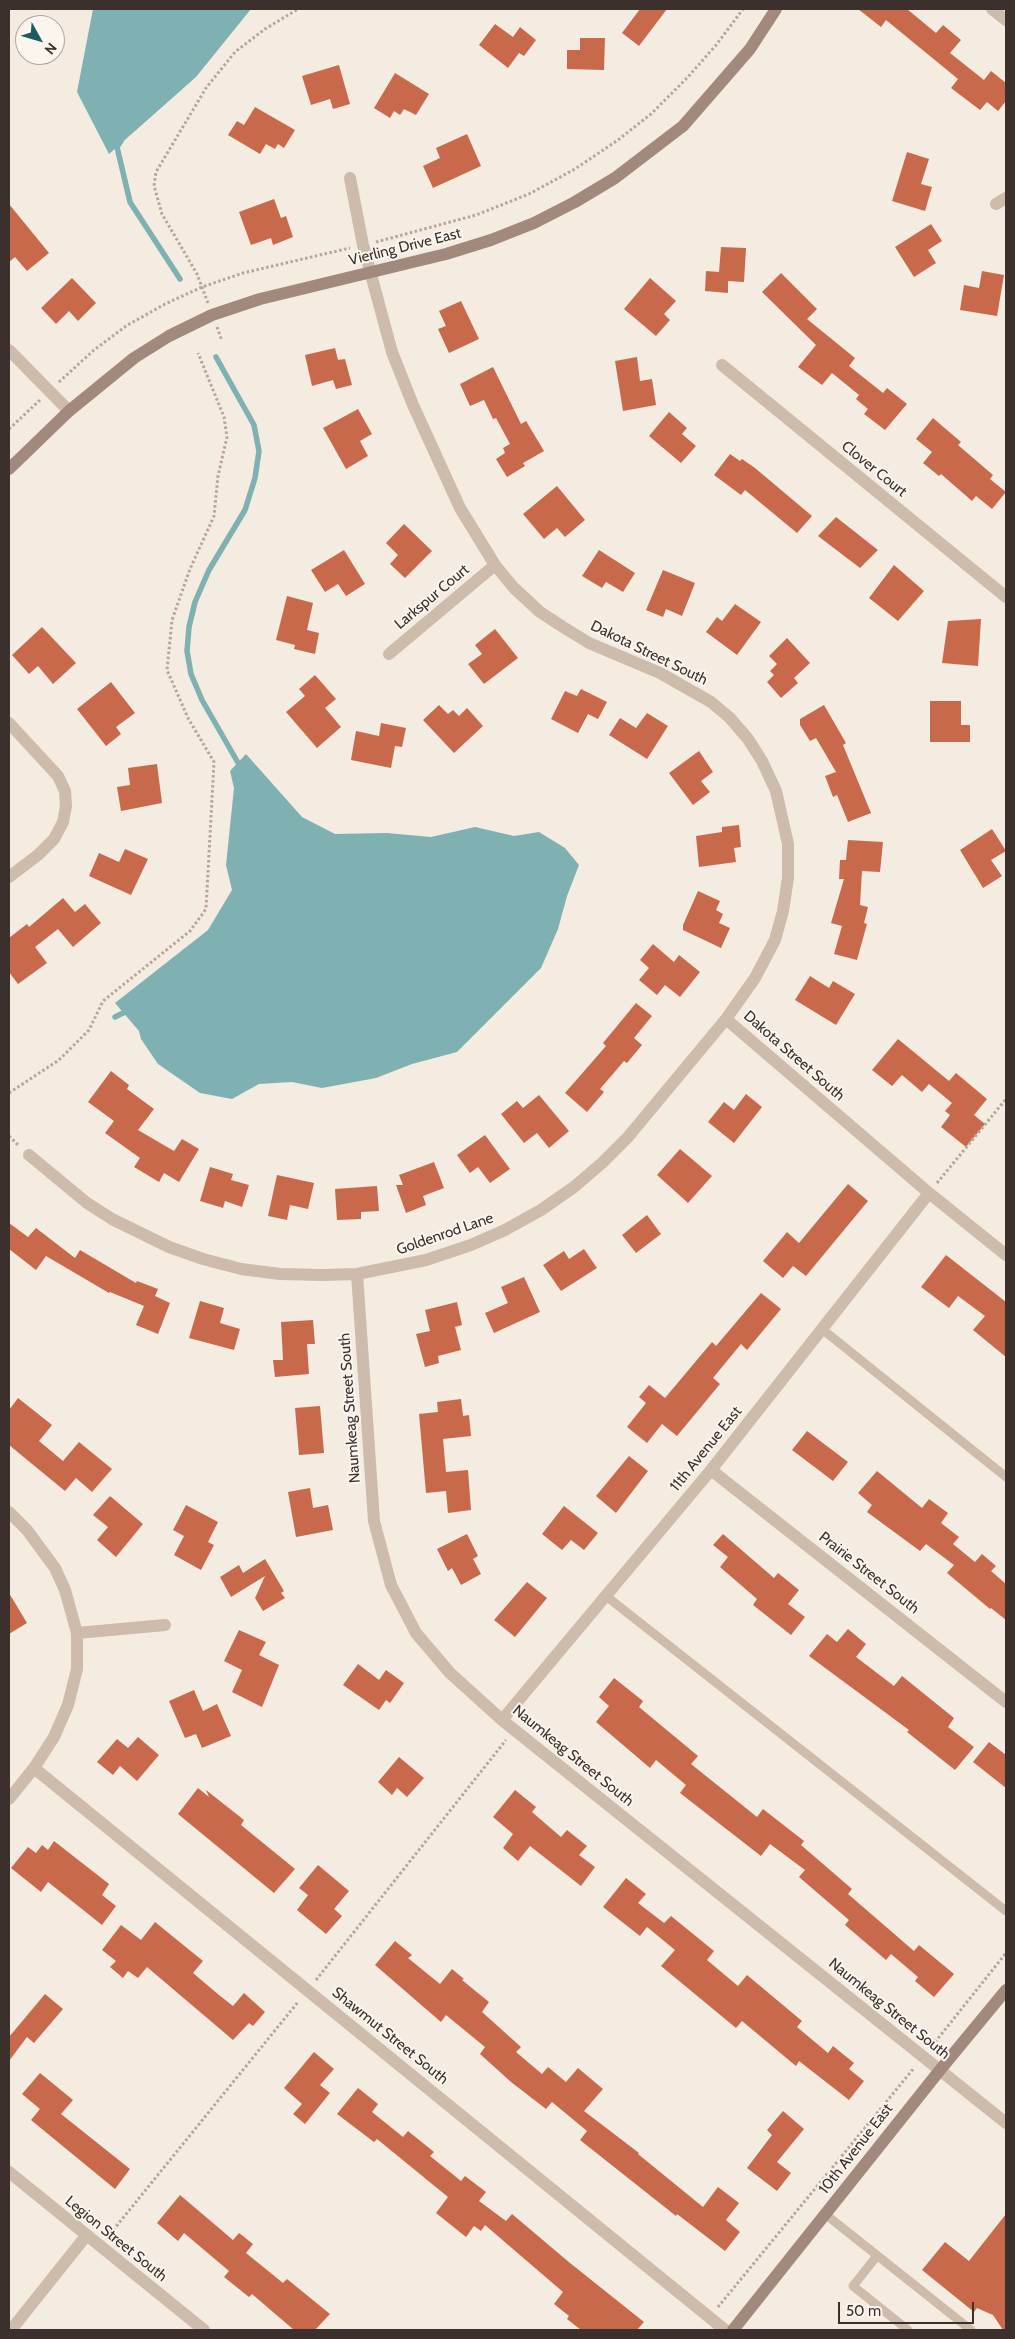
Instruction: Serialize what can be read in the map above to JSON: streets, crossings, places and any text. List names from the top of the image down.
{
  "streets": {
    "street": [
      "Vierling Drive East",
      "Clover Court",
      "Larkspur Court",
      "Dakota Street South",
      "Goldenrod Lane",
      "Naumkeag Street South",
      "11th Avenue East",
      "Prairie Street South",
      "Shawmut Street South",
      "10th Avenue East",
      "Legion Street South"
    ]
  },
  "crossings": [
    ["Vierling Drive East", "Dakota Street South"],
    ["Larkspur Court", "Dakota Street South"],
    ["Dakota Street South", "Goldenrod Lane"],
    ["Dakota Street South", "11th Avenue East"],
    ["Goldenrod Lane", "Naumkeag Street South"],
    ["Naumkeag Street South", "11th Avenue East"],
    ["Naumkeag Street South", "10th Avenue East"],
    ["11th Avenue East", "Prairie Street South"]
  ],
  "scale_bar": "50 m",
  "north": "bottom right"
}
